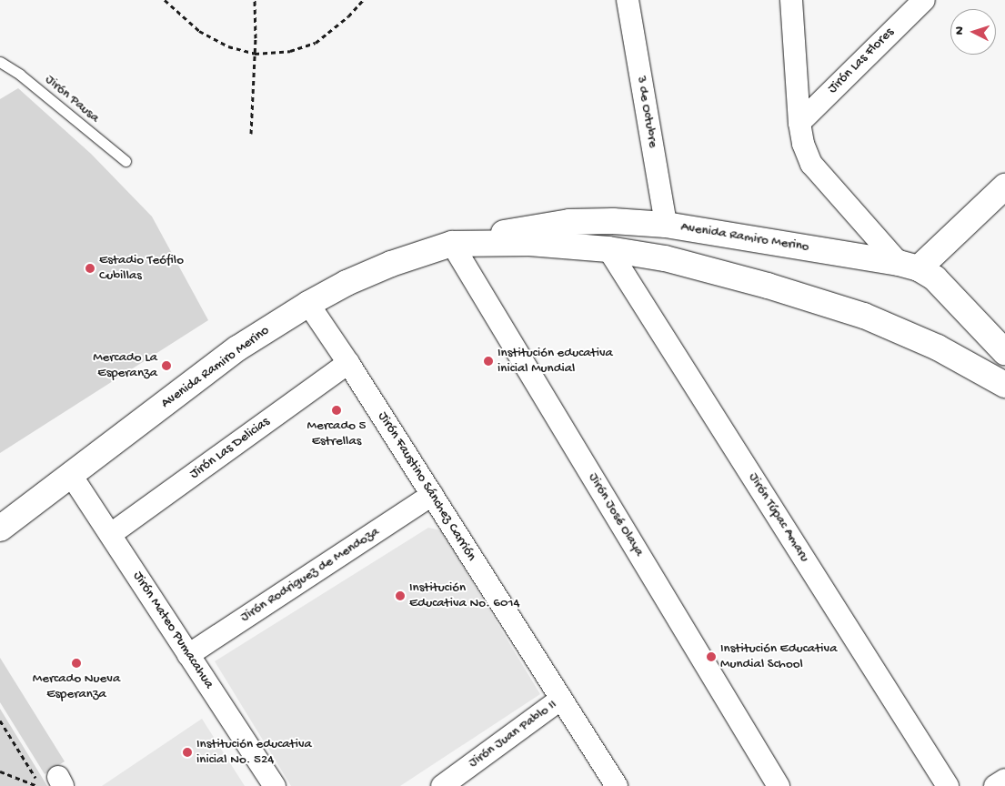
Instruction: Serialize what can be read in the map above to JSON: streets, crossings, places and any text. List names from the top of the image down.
{
  "streets": {
    "street": [
      "Jirón Las Flores",
      "3 de Octubre",
      "Avenida Ramiro Merino",
      "Jirón Las Delicias",
      "Jirón Faustino Sánchez Carrión",
      "Jirón José Olaya",
      "Jirón Túpac Amaru",
      "Jirón Rodriguez de Mendoza",
      "Jirón Mateo Pumacahua",
      "Jirón Juan Pablo II"
    ],
    "lane": ["Jirón Pausa"]
  },
  "crossings": [
    ["3 de Octubre", "Avenida Ramiro Merino"],
    ["Avenida Ramiro Merino", "Jirón Faustino Sánchez Carrión"],
    ["Avenida Ramiro Merino", "Jirón José Olaya"],
    ["Avenida Ramiro Merino", "Jirón Túpac Amaru"],
    ["Avenida Ramiro Merino", "Jirón Mateo Pumacahua"],
    ["Jirón Las Delicias", "Jirón Faustino Sánchez Carrión"],
    ["Jirón Las Delicias", "Jirón Mateo Pumacahua"],
    ["Jirón Faustino Sánchez Carrión", "Jirón Rodriguez de Mendoza"],
    ["Jirón Faustino Sánchez Carrión", "Jirón Juan Pablo II"],
    ["Jirón Rodriguez de Mendoza", "Jirón Mateo Pumacahua"]
  ],
  "places": [
    "Estadio Teófilo Cubillas",
    "Institución educativa inicial Mundial",
    "Mercado La Esperanza",
    "Mercado 5 Estrellas",
    "Institución Educativa No. 6014",
    "Institución Educativa Mundial School",
    "Mercado Nueva Esperanza",
    "Institución educativa inicial No. 524"
  ],
  "north": "left"
}
